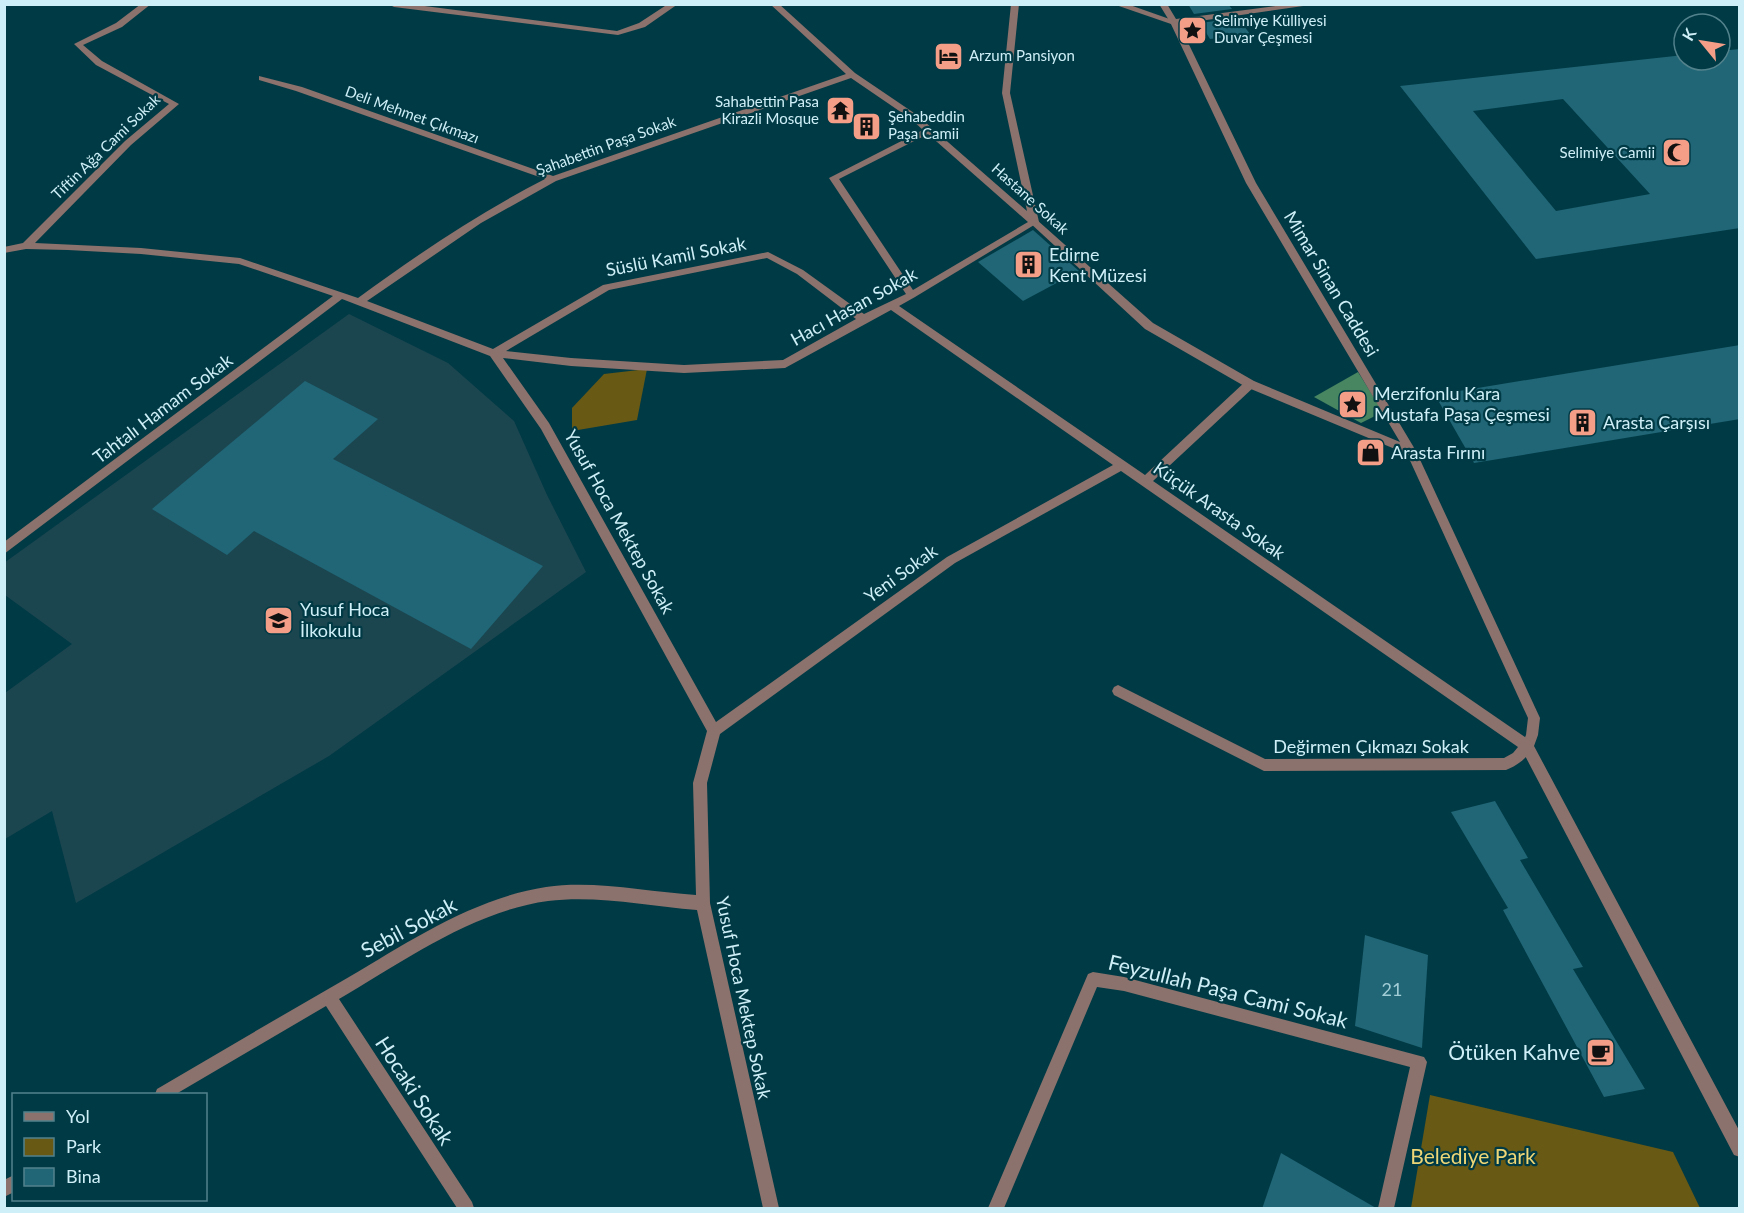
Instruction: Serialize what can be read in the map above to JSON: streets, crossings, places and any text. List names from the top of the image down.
{
  "streets": {
    "street": [
      "Deli Mehmet Çıkmazı",
      "Şahabettin Paşa Sokak",
      "Tiftin Ağa Cami Sokak",
      "Hastane Sokak",
      "Süslü Kamil Sokak",
      "Mimar Sinan Caddesi",
      "Hacı Hasan Sokak",
      "Tahtalı Hamam Sokak",
      "Küçük Arasta Sokak",
      "Yusuf Hoca Mektep Sokak",
      "Yeni Sokak",
      "Değirmen Çıkmazı Sokak",
      "Sebil Sokak",
      "Feyzullah Paşa Cami Sokak",
      "Hocaki Sokak"
    ]
  },
  "crossings": [
    ["Deli Mehmet Çıkmazı", "Şahabettin Paşa Sokak"],
    ["Şahabettin Paşa Sokak", "Hastane Sokak"],
    ["Hastane Sokak", "Mimar Sinan Caddesi"],
    ["Hastane Sokak", "Hacı Hasan Sokak"],
    ["Süslü Kamil Sokak", "Hacı Hasan Sokak"],
    ["Süslü Kamil Sokak", "Yusuf Hoca Mektep Sokak"],
    ["Mimar Sinan Caddesi", "Küçük Arasta Sokak"],
    ["Mimar Sinan Caddesi", "Değirmen Çıkmazı Sokak"],
    ["Hacı Hasan Sokak", "Küçük Arasta Sokak"],
    ["Hacı Hasan Sokak", "Yusuf Hoca Mektep Sokak"],
    ["Küçük Arasta Sokak", "Yeni Sokak"],
    ["Küçük Arasta Sokak", "Değirmen Çıkmazı Sokak"],
    ["Yusuf Hoca Mektep Sokak", "Yeni Sokak"],
    ["Yusuf Hoca Mektep Sokak", "Sebil Sokak"],
    ["Sebil Sokak", "Hocaki Sokak"]
  ],
  "parks": ["Belediye Park"],
  "places": {
    "place": ["Selimiye Külliyesi Duvar Çeşmesi", "Merzifonlu Kara Mustafa Paşa Çeşmesi"],
    "hotel": ["Arzum Pansiyon"],
    "temple": ["Sahabettin Pasa Kirazli Mosque"],
    "building": ["Şehabeddin Paşa Camii", "Edirne Kent Müzesi", "Arasta Çarşısı"],
    "mosque": ["Selimiye Camii"],
    "shop": ["Arasta Fırını"],
    "school or university": ["Yusuf Hoca İlkokulu"],
    "cafe": ["Ötüken Kahve"]
  },
  "house_numbers": ["21"],
  "legend": ["Yol", "Park", "Bina"],
  "north": "top left"
}
